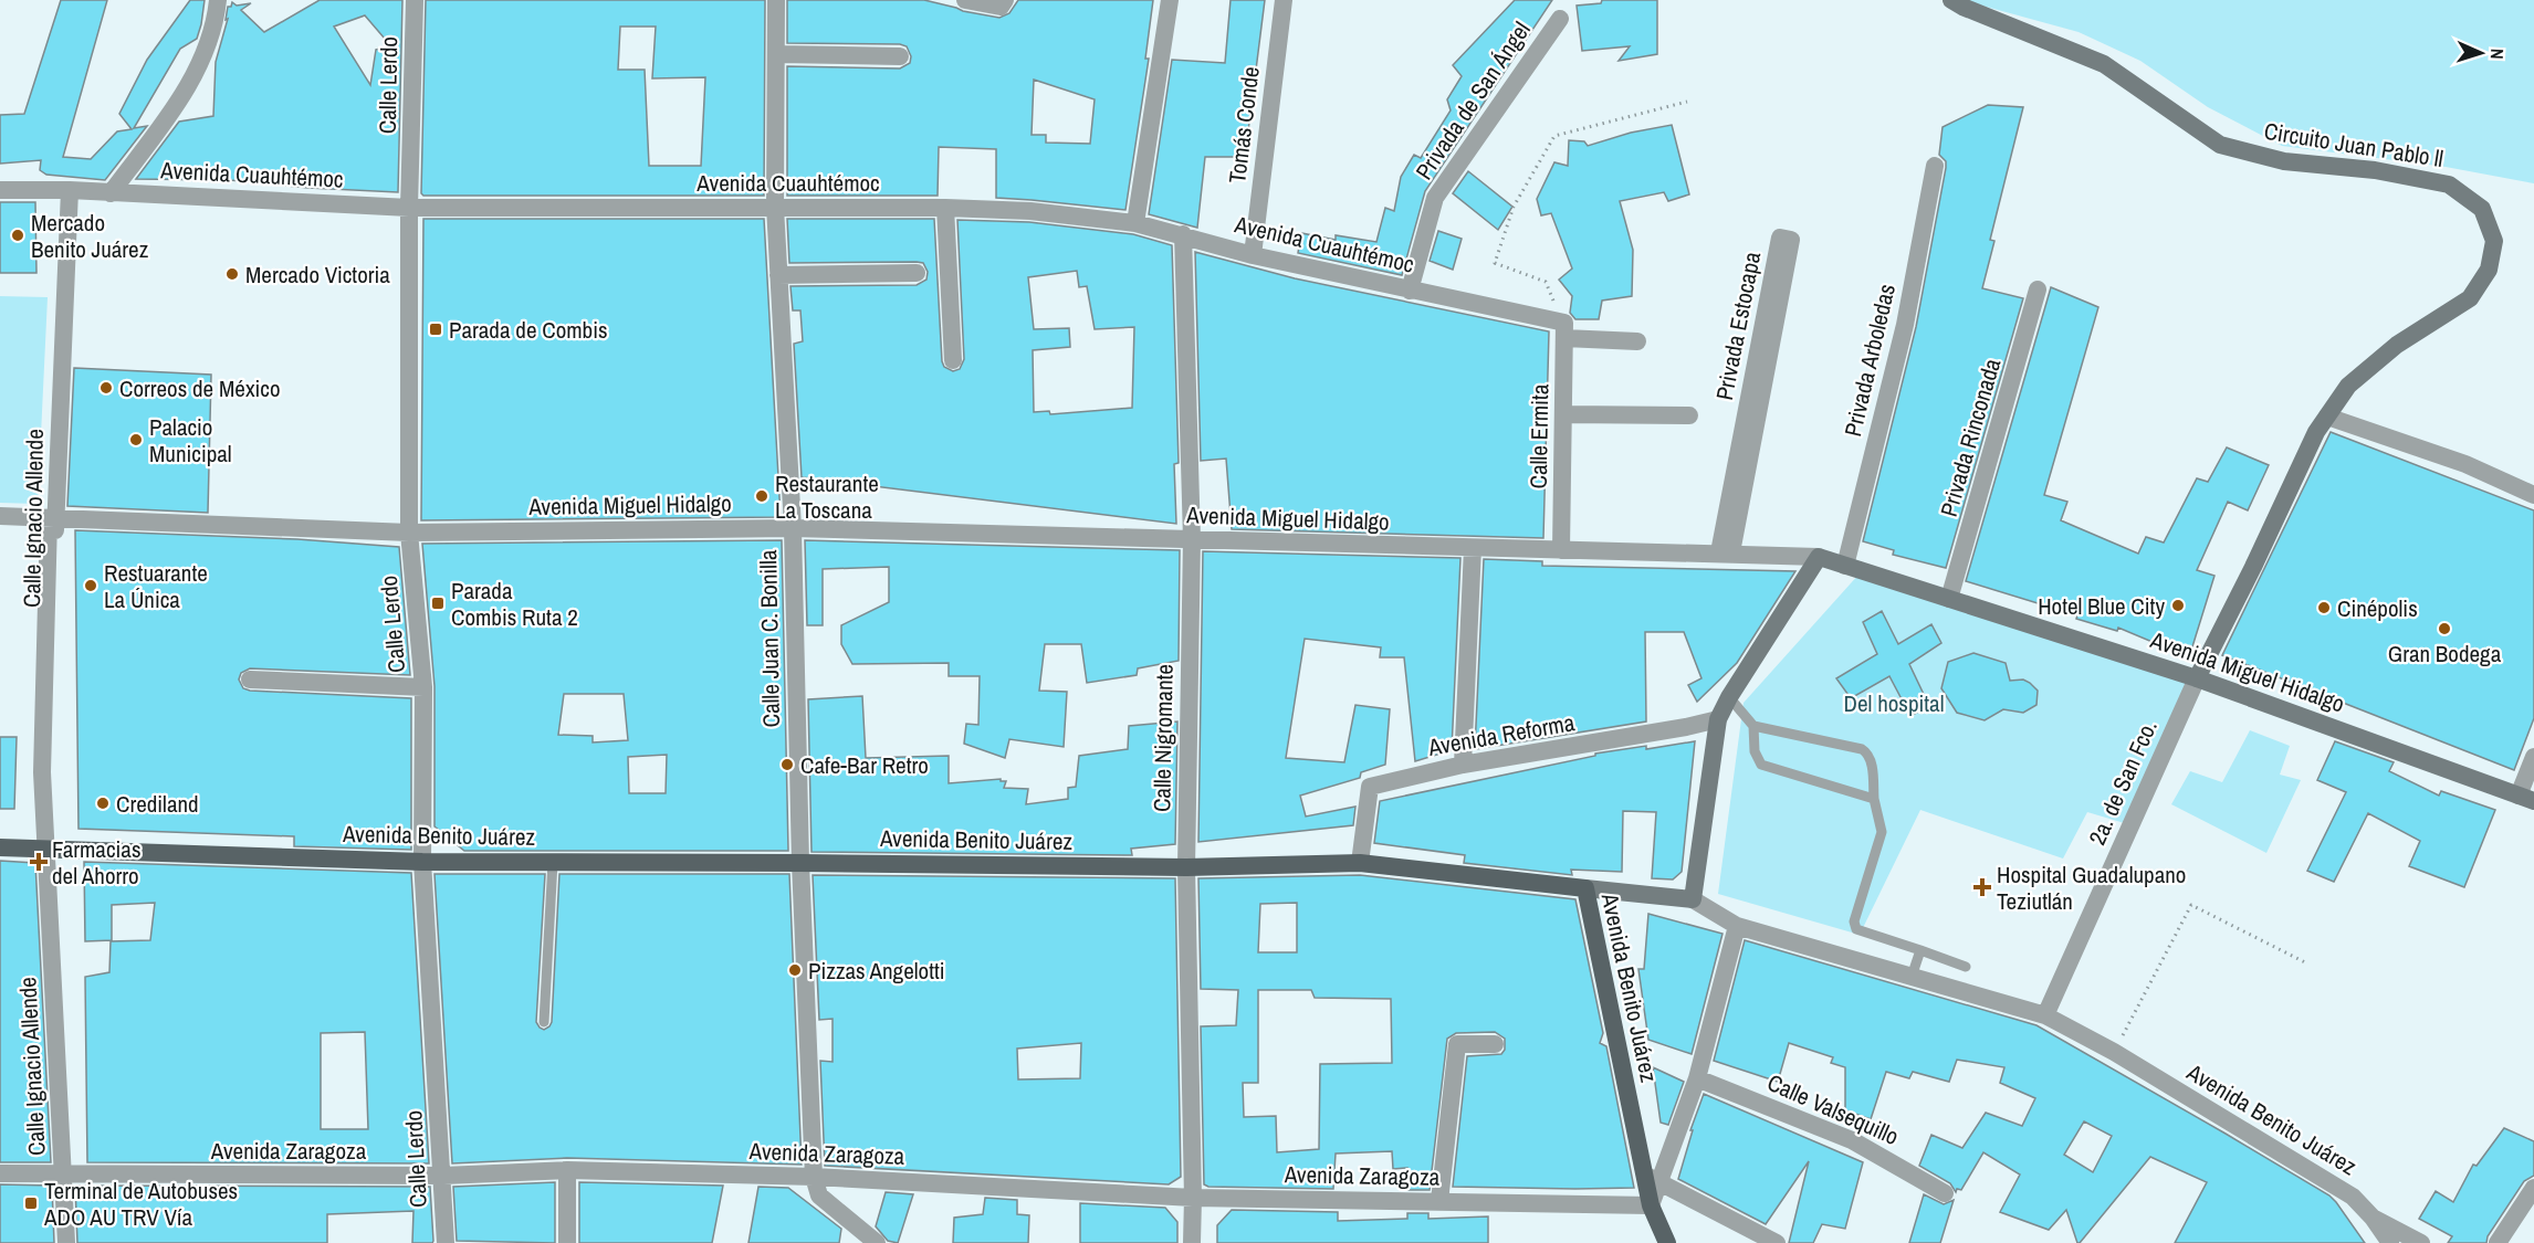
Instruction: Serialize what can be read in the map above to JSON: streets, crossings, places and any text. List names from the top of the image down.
{
  "streets": {
    "main road": ["Circuito Juan Pablo ll", "Avenida Miguel Hidalgo", "Avenida Benito Juárez"],
    "street": [
      "Calle Lerdo",
      "Privada de San Ángel",
      "Tomás Conde",
      "Avenida Cuauhtémoc",
      "Privada Estocapa",
      "Privada Arboledas",
      "Calle Ermita",
      "Privada Rinconada",
      "Calle Ignacio Allende",
      "Calle Juan C. Bonilla",
      "Avenida Reforma",
      "Calle Nigromante",
      "2a. de San Fco.",
      "Calle Valsequillo",
      "Avenida Zaragoza"
    ]
  },
  "crossings": [
    ["Calle Lerdo", "Avenida Cuauhtémoc"],
    ["Calle Lerdo", "Avenida Miguel Hidalgo"],
    ["Calle Lerdo", "Avenida Benito Juárez"],
    ["Calle Lerdo", "Avenida Zaragoza"],
    ["Privada de San Ángel", "Avenida Cuauhtémoc"],
    ["Tomás Conde", "Avenida Cuauhtémoc"],
    ["Circuito Juan Pablo ll", "Avenida Miguel Hidalgo"],
    ["Circuito Juan Pablo ll", "2a. de San Fco."],
    ["Avenida Cuauhtémoc", "Calle Ermita"],
    ["Avenida Cuauhtémoc", "Calle Ignacio Allende"],
    ["Avenida Cuauhtémoc", "Calle Juan C. Bonilla"],
    ["Avenida Cuauhtémoc", "Calle Nigromante"],
    ["Privada Estocapa", "Avenida Miguel Hidalgo"],
    ["Privada Arboledas", "Avenida Miguel Hidalgo"],
    ["Calle Ermita", "Avenida Miguel Hidalgo"],
    ["Privada Rinconada", "Avenida Miguel Hidalgo"],
    ["Avenida Miguel Hidalgo", "Calle Ignacio Allende"],
    ["Avenida Miguel Hidalgo", "Calle Juan C. Bonilla"],
    ["Avenida Miguel Hidalgo", "Calle Nigromante"],
    ["Avenida Miguel Hidalgo", "2a. de San Fco."],
    ["Calle Ignacio Allende", "Avenida Benito Juárez"],
    ["Calle Ignacio Allende", "Avenida Zaragoza"],
    ["Calle Juan C. Bonilla", "Avenida Benito Juárez"],
    ["Calle Juan C. Bonilla", "Avenida Zaragoza"],
    ["Avenida Reforma", "Avenida Benito Juárez"],
    ["Calle Nigromante", "Avenida Benito Juárez"],
    ["Calle Nigromante", "Avenida Zaragoza"],
    ["2a. de San Fco.", "Avenida Benito Juárez"],
    ["Avenida Benito Juárez", "Avenida Zaragoza"]
  ],
  "parks": ["Del hospital"],
  "places": {
    "other": [
      "Mercado Benito Juárez",
      "Mercado Victoria",
      "Correos de México",
      "Palacio Municipal",
      "Restaurante La Toscana",
      "Restuarante La Única",
      "Hotel Blue City",
      "Cinépolis",
      "Gran Bodega",
      "Cafe-Bar Retro",
      "Crediland",
      "Pizzas Angelotti"
    ],
    "transit": ["Parada de Combis", "Parada Combis Ruta 2", "Terminal de Autobuses ADO AU TRV Vía"],
    "health": ["Farmacias del Ahorro", "Hospital Guadalupano Teziutlán"]
  },
  "north": "right"
}
